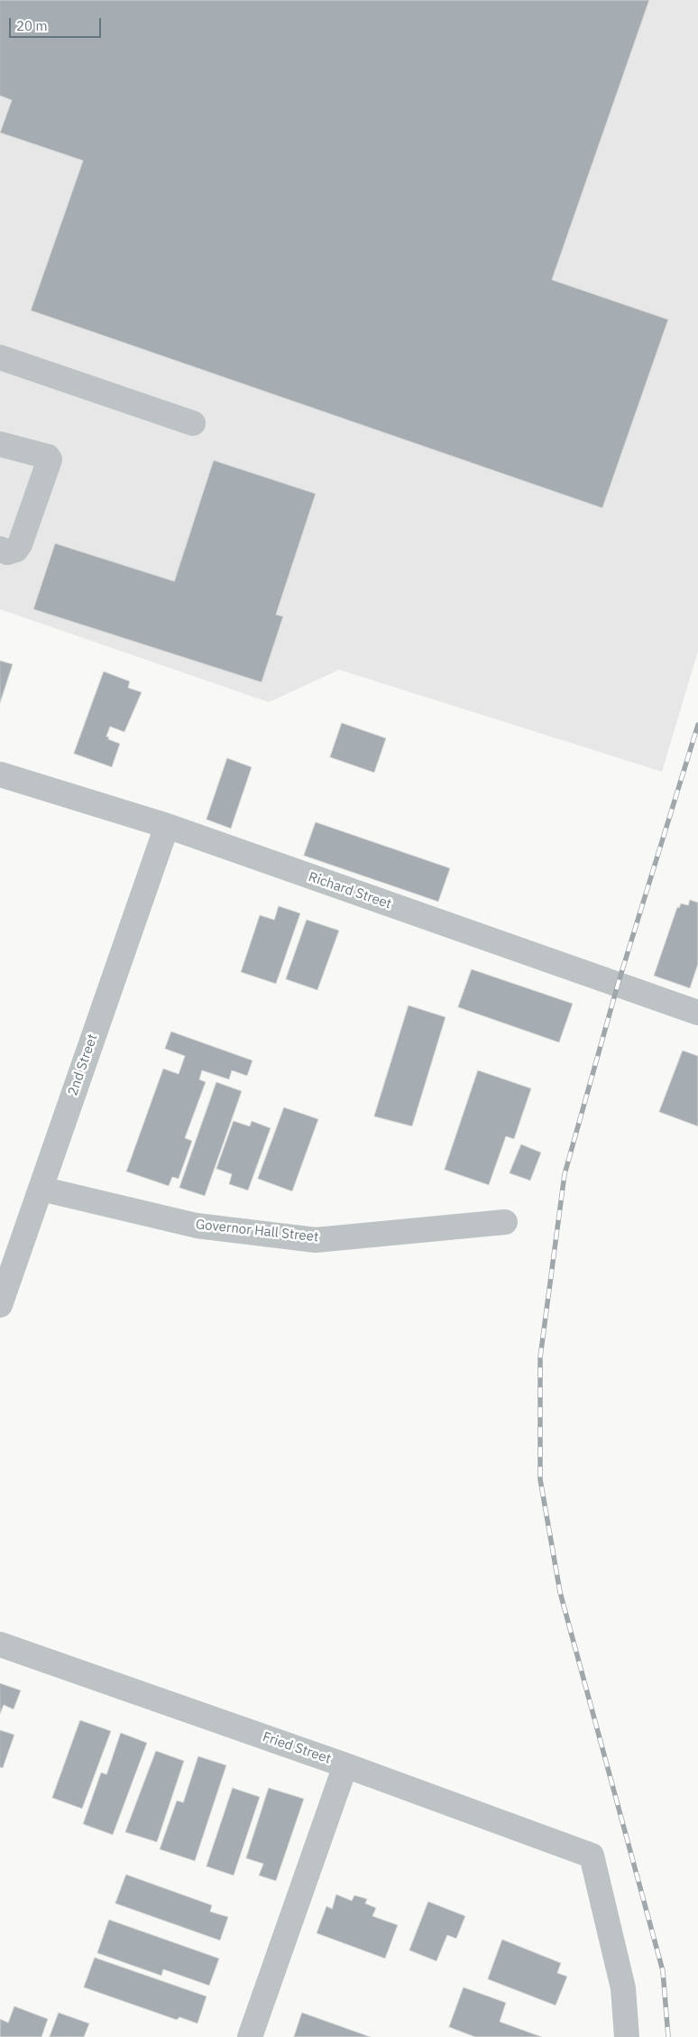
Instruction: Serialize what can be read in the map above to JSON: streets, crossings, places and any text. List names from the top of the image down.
{
  "streets": {
    "street": [
      "Richard Street",
      "2nd Street",
      "Governor Hall Street",
      "Fried Street"
    ]
  },
  "crossings": [
    ["Richard Street", "2nd Street"],
    ["2nd Street", "Governor Hall Street"]
  ],
  "scale_bar": "20 m"
}
